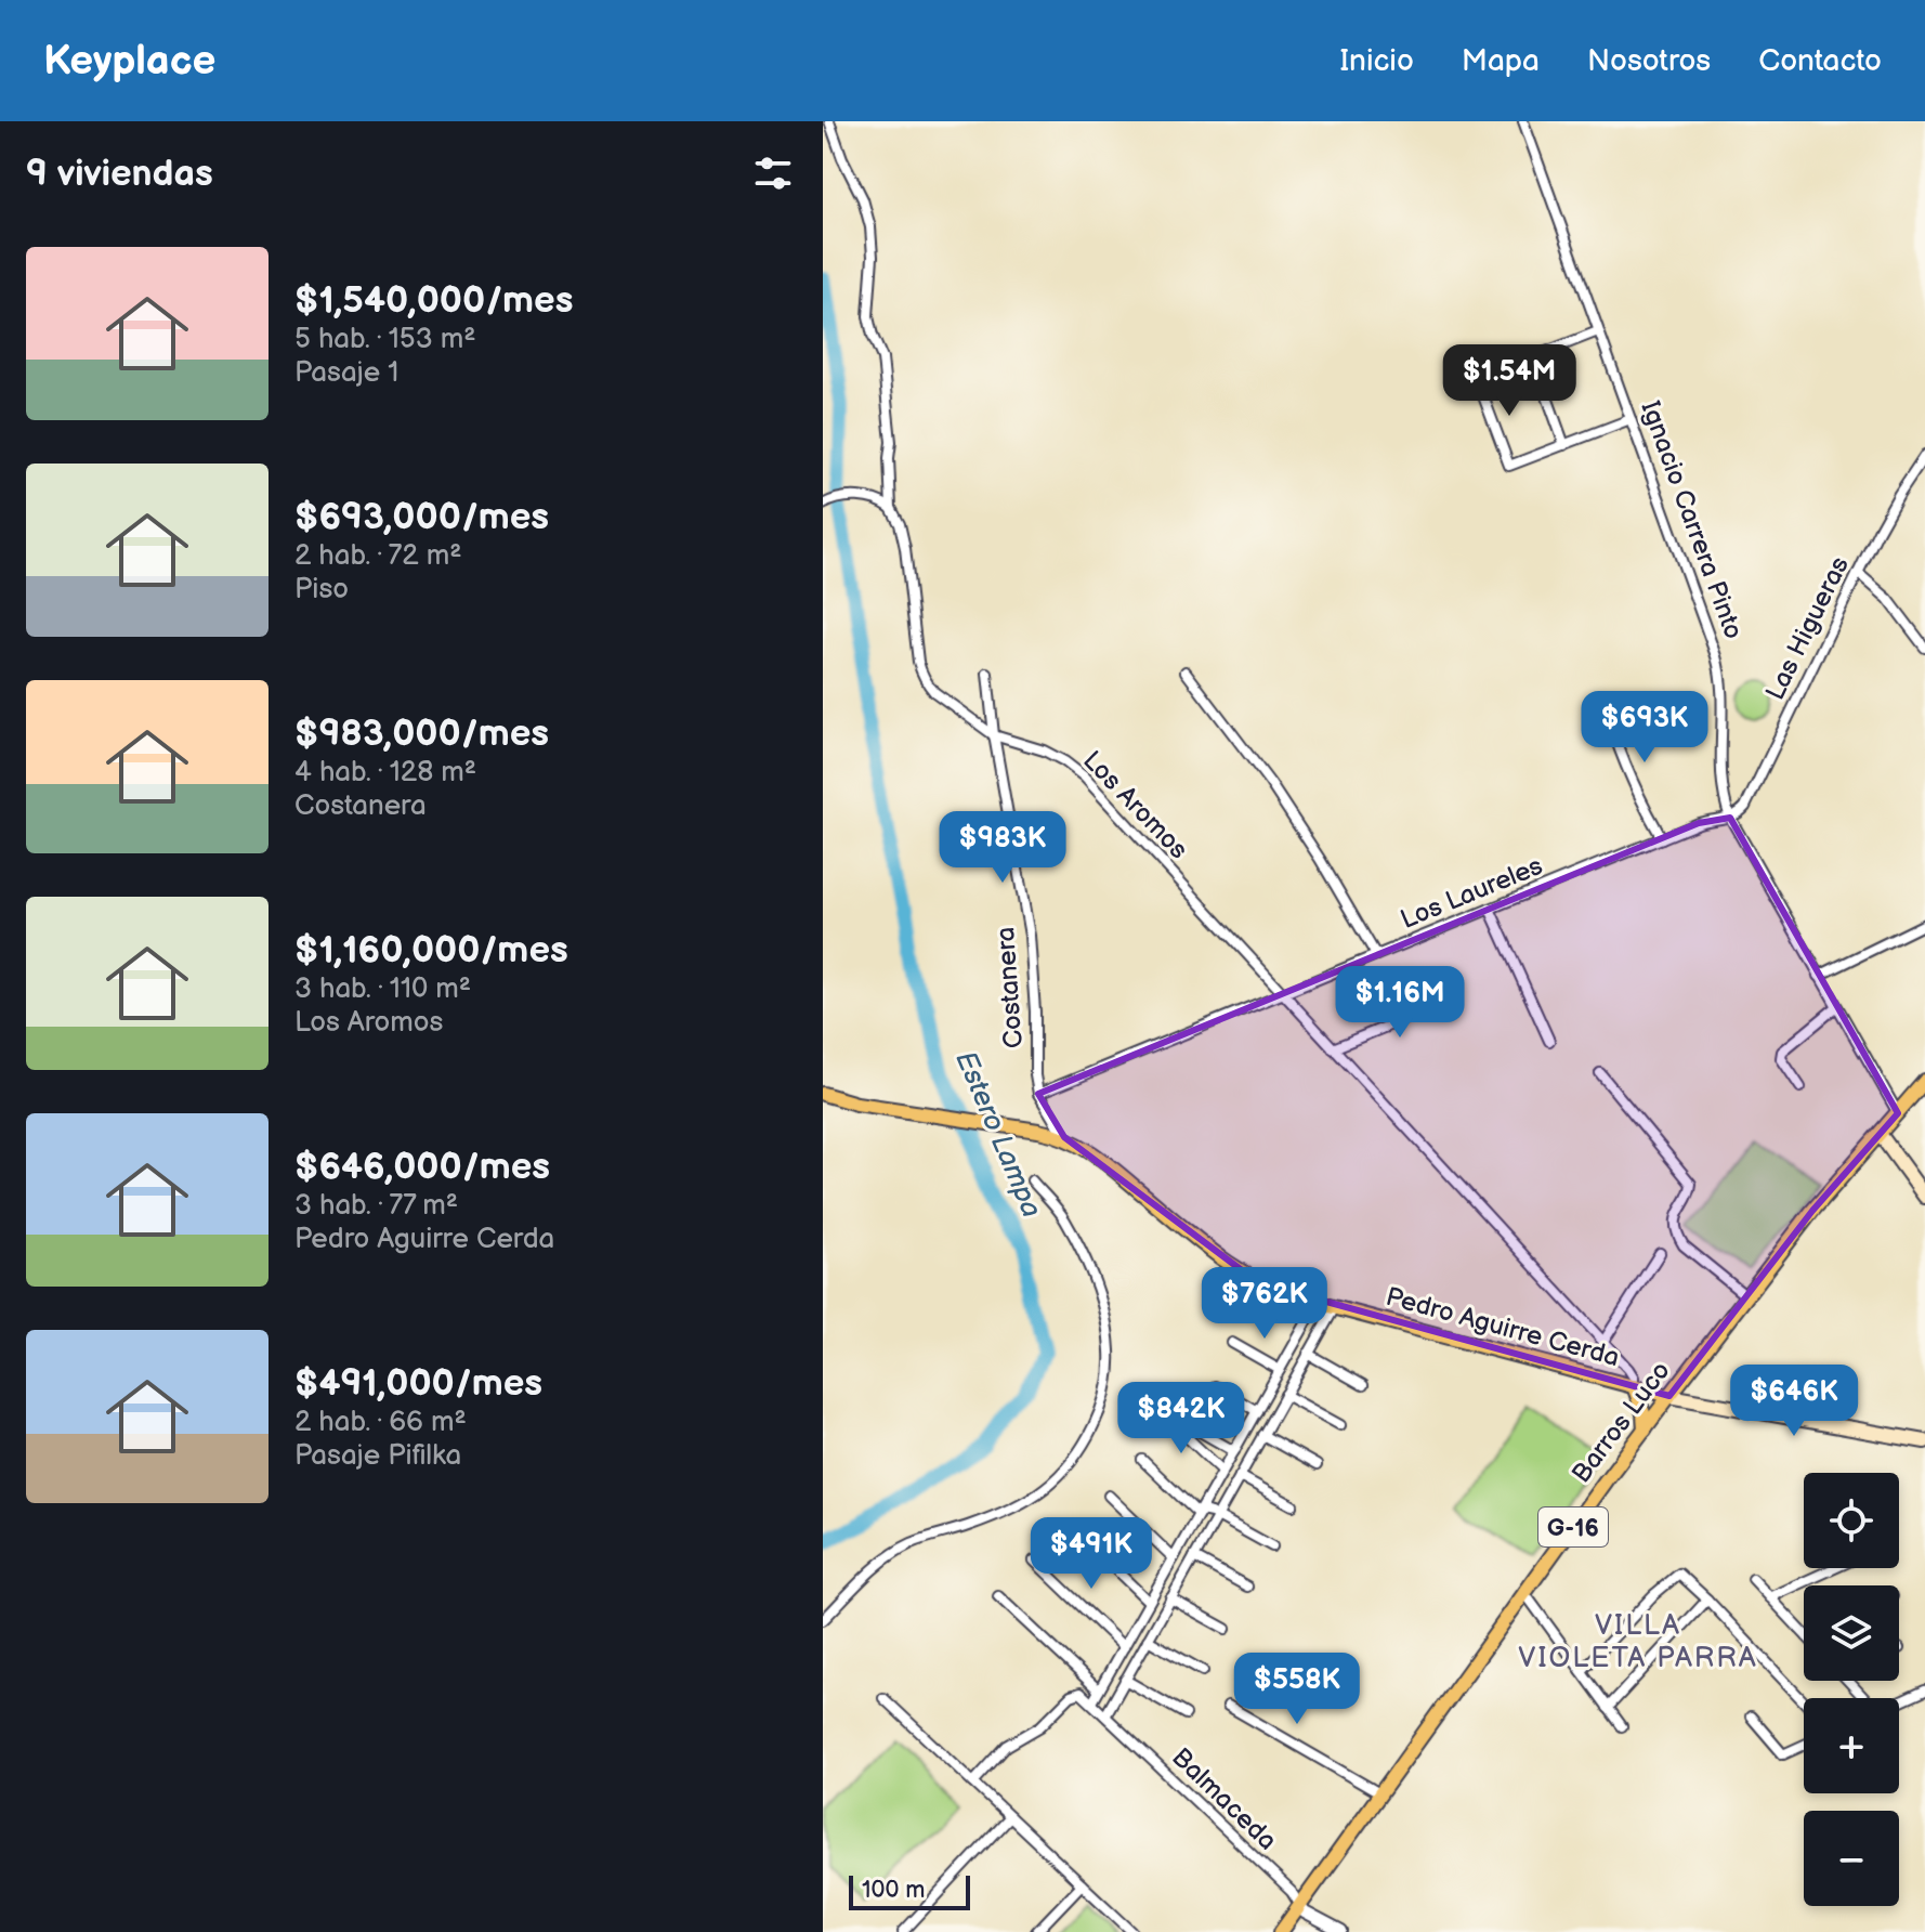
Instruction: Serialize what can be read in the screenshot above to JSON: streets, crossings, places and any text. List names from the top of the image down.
{
  "streets": {
    "main road": ["Pedro Aguirre Cerda", "Barros Luco", "G-16"],
    "street": [
      "Ignacio Carrera Pinto",
      "Las Higueras",
      "Los Aromos",
      "Los Laureles",
      "Costanera",
      "Balmaceda"
    ]
  },
  "crossings": [
    ["Ignacio Carrera Pinto", "Las Higueras"],
    ["Ignacio Carrera Pinto", "Los Laureles"],
    ["Ignacio Carrera Pinto", "Barros Luco"],
    ["Las Higueras", "Los Laureles"],
    ["Los Aromos", "Los Laureles"],
    ["Los Aromos", "Costanera"],
    ["Los Aromos", "Pedro Aguirre Cerda"],
    ["Los Laureles", "Costanera"],
    ["Pedro Aguirre Cerda", "Barros Luco"],
    ["Barros Luco", "Balmaceda"]
  ],
  "districts": ["VILLA VIOLETA PARRA"],
  "water": ["Estero Lampa"],
  "scale_bar": "100 m",
  "page": {
    "header": "Keyplace",
    "nav": [
      "Inicio",
      "Mapa",
      "Nosotros",
      "Contacto"
    ],
    "heading": "9 viviendas",
    "list": [
      {
        "name": "$1,540,000/mes",
        "note": "5 hab. · 153 m² · Pasaje 1"
      },
      {
        "name": "$693,000/mes",
        "note": "2 hab. · 72 m² · Piso"
      },
      {
        "name": "$983,000/mes",
        "note": "4 hab. · 128 m² · Costanera"
      },
      {
        "name": "$1,160,000/mes",
        "note": "3 hab. · 110 m² · Los Aromos"
      },
      {
        "name": "$646,000/mes",
        "note": "3 hab. · 77 m² · Pedro Aguirre Cerda"
      },
      {
        "name": "$491,000/mes",
        "note": "2 hab. · 66 m² · Pasaje Pifilka"
      }
    ],
    "price": [
      "$1.54M",
      "$693K",
      "$983K",
      "$1.16M",
      "$762K",
      "$646K",
      "$842K",
      "$491K",
      "$558K"
    ],
    "map_buttons": ["+", "−"],
    "scale": "100 m"
  }
}
